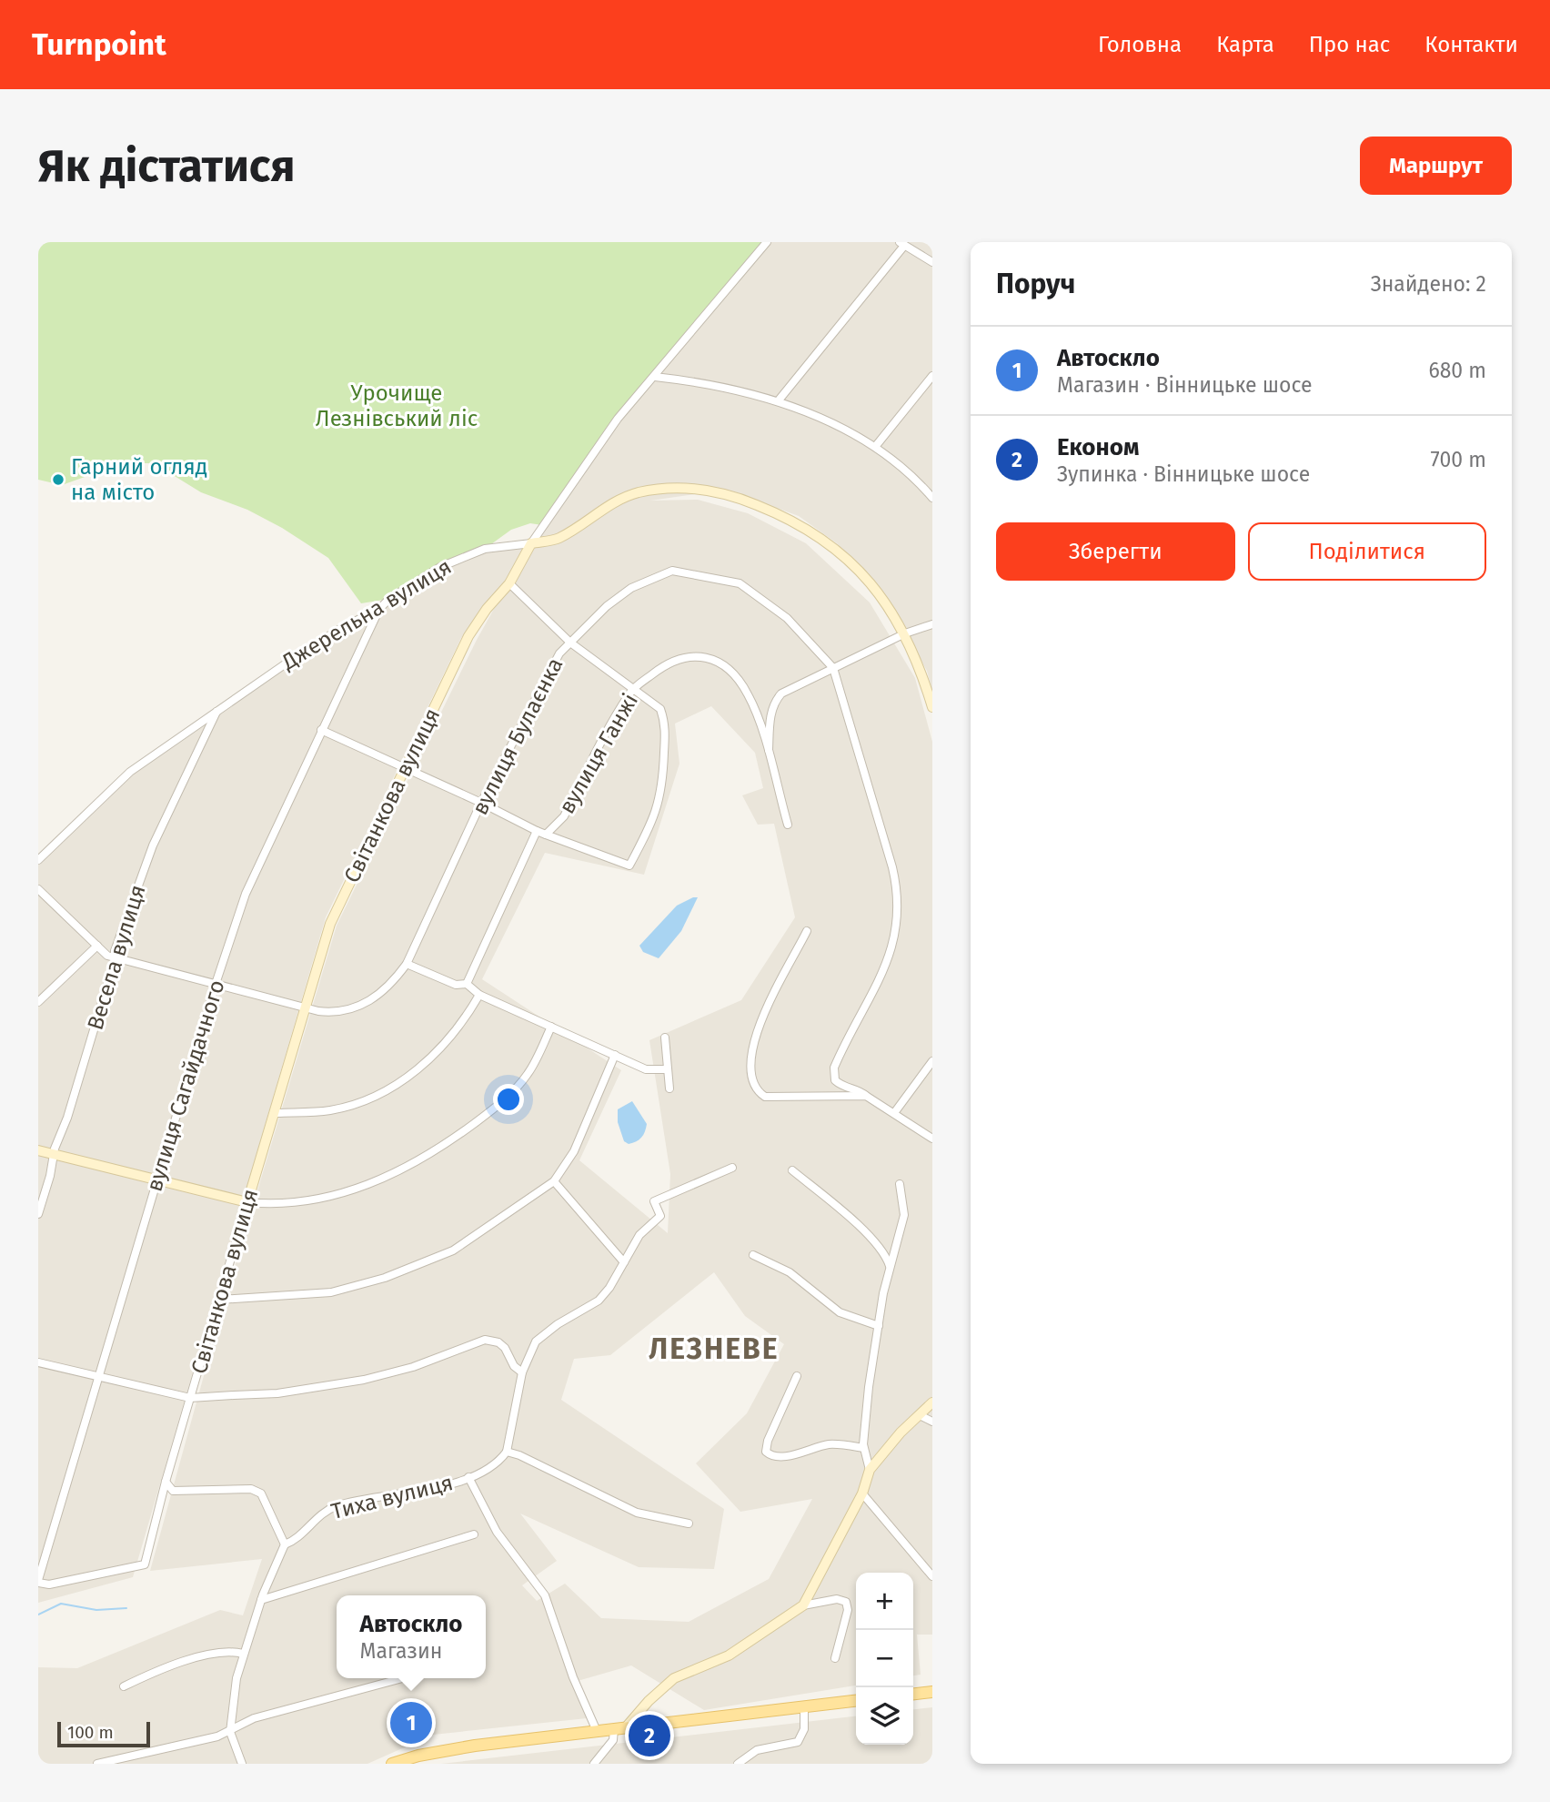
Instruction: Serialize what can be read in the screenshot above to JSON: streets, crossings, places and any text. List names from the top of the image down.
{
  "streets": {
    "street": [
      "Джерельна вулиця",
      "вулиця Булаєнка",
      "вулиця Ганжі",
      "Світанкова вулиця",
      "Весела вулиця",
      "вулиця Сагайдачного",
      "Тиха вулиця"
    ]
  },
  "crossings": [
    ["Джерельна вулиця", "Світанкова вулиця"],
    ["Джерельна вулиця", "Весела вулиця"],
    ["Джерельна вулиця", "вулиця Сагайдачного"],
    ["вулиця Булаєнка", "Світанкова вулиця"],
    ["вулиця Булаєнка", "Весела вулиця"],
    ["вулиця Булаєнка", "вулиця Сагайдачного"],
    ["Світанкова вулиця", "вулиця Сагайдачного"]
  ],
  "districts": ["ЛЕЗНЕВЕ"],
  "parks": ["Урочище Лезнівський ліс"],
  "places": ["Гарний огляд на місто"],
  "scale_bar": "100 m",
  "page": {
    "header": "Turnpoint",
    "nav": [
      "Головна",
      "Карта",
      "Про нас",
      "Контакти"
    ],
    "buttons": [
      "Маршрут",
      ["Зберегти", "Поділитися"]
    ],
    "title": "Як дістатися",
    "heading": ["Поруч", "Знайдено: 2"],
    "list": [
      {
        "mark": "1",
        "name": "Автоскло",
        "note": "Магазин · Вінницьке шосе",
        "value": "680 m"
      },
      {
        "mark": "2",
        "name": "Економ",
        "note": "Зупинка · Вінницьке шосе",
        "value": "700 m"
      }
    ],
    "map_buttons": ["+", "−"],
    "popup": ["Автоскло", "Магазин"],
    "pins": ["1", "2"],
    "scale": "100 m"
  }
}
